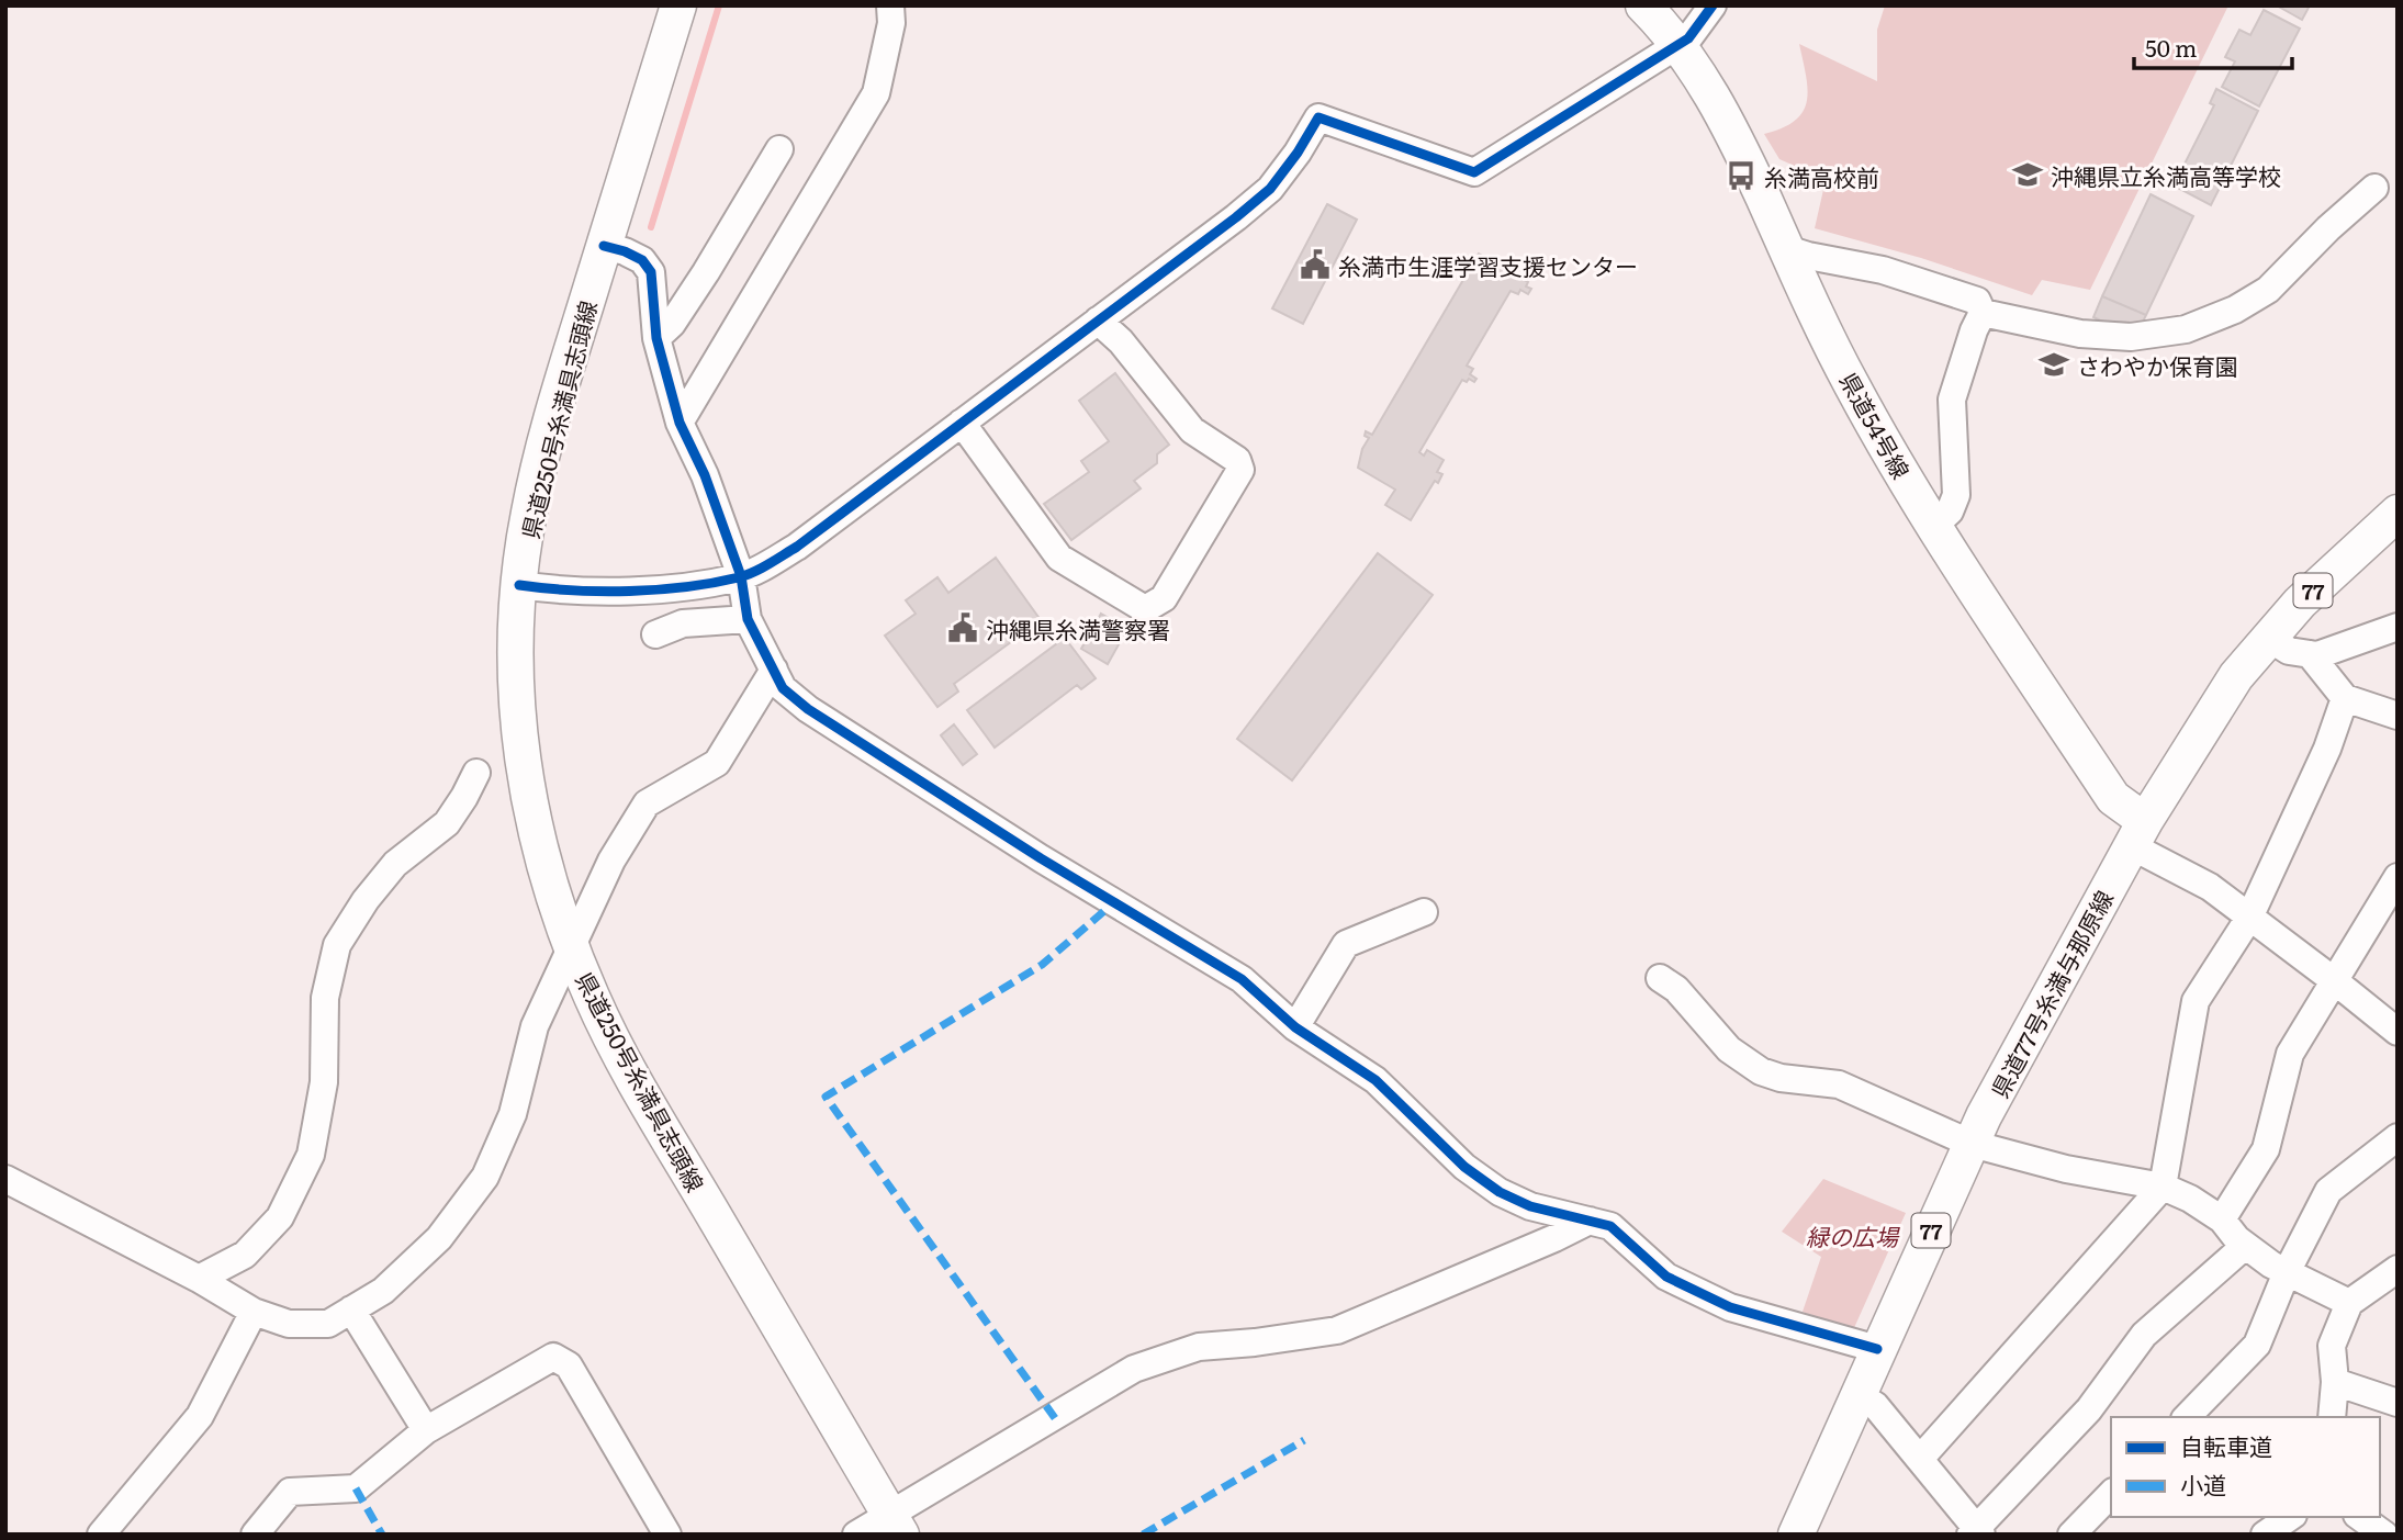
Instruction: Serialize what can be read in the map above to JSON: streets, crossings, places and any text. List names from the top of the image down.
{
  "streets": {
    "main road": [
      "県道250号糸満具志頭線",
      "県道54号線",
      "77",
      "県道77号糸満与那原線"
    ]
  },
  "crossings": [
    ["県道54号線", "県道77号糸満与那原線"]
  ],
  "parks": ["緑の広場"],
  "places": {
    "school or university": ["沖縄県立糸満高等学校", "さわやか保育園"],
    "bus stop": ["糸満高校前"],
    "public building": ["糸満市生涯学習支援センター", "沖縄県糸満警察署"]
  },
  "legend": ["自転車道", "小道"],
  "scale_bar": "50 m"
}
